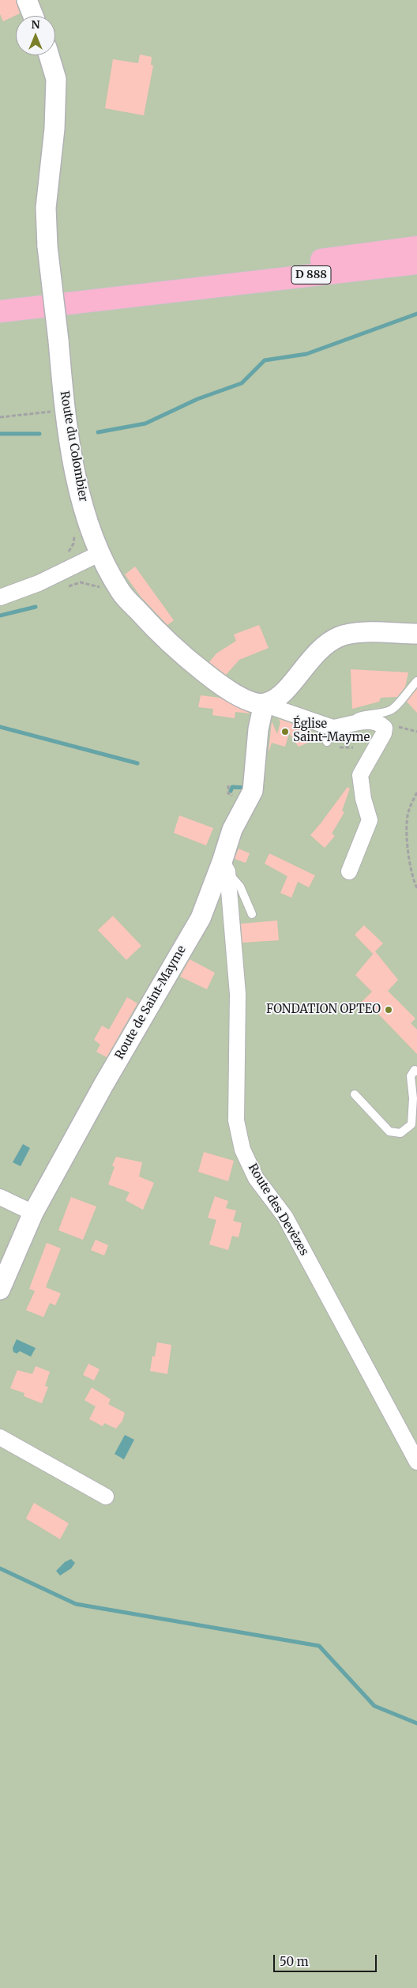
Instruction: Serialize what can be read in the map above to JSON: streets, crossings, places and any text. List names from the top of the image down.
{
  "streets": {
    "main road": ["D 888"],
    "street": ["Route du Colombier", "Route de Saint-Mayme", "Route des Devèzes"]
  },
  "crossings": [
    ["Route du Colombier", "Route de Saint-Mayme"],
    ["Route de Saint-Mayme", "Route des Devèzes"]
  ],
  "places": ["Église Saint-Mayme", "FONDATION OPTEO"],
  "scale_bar": "50 m",
  "north": "top"
}
